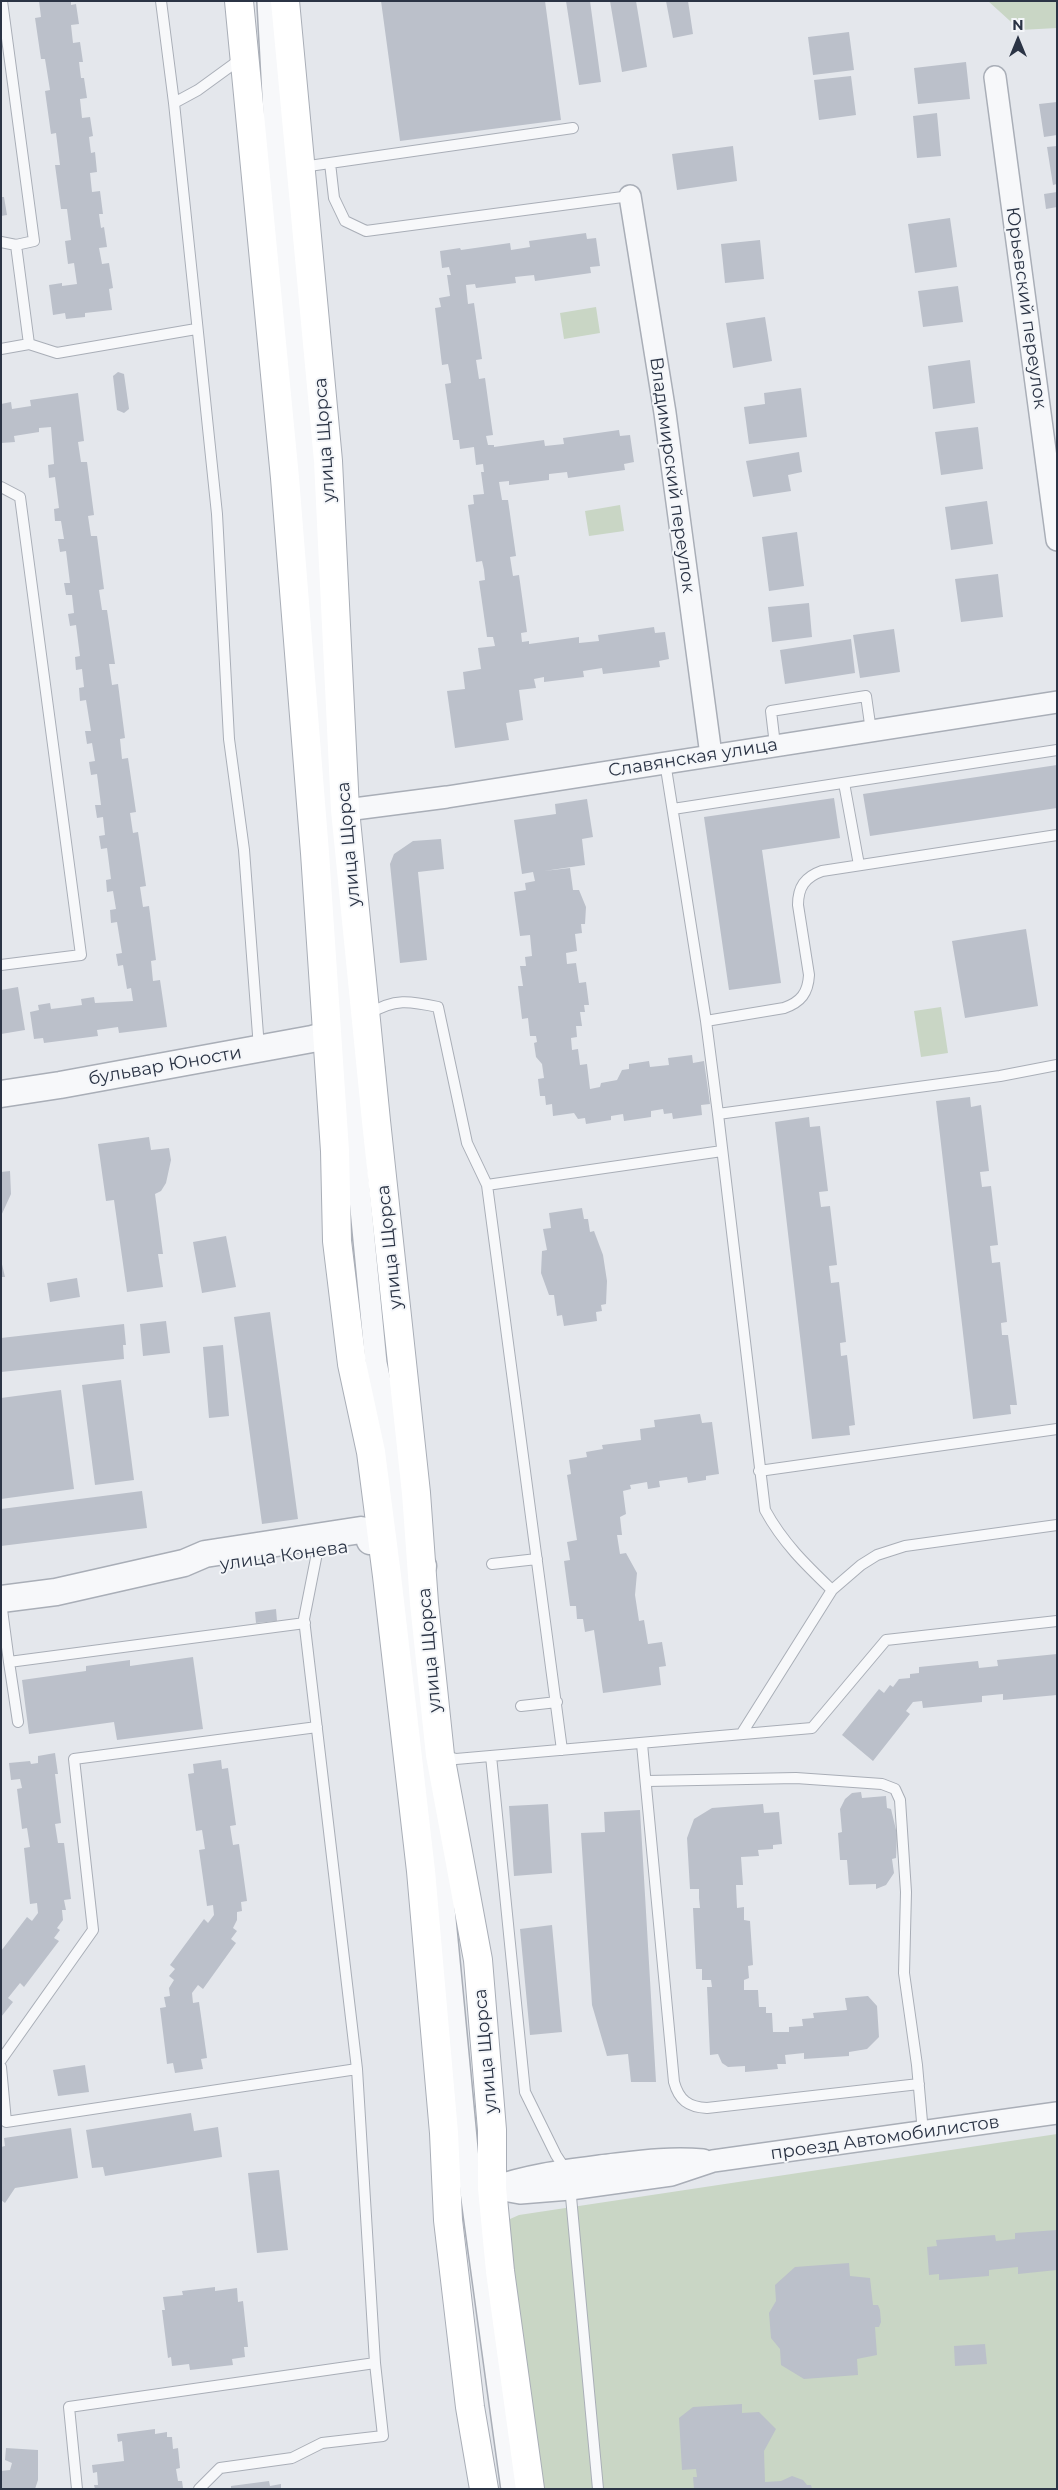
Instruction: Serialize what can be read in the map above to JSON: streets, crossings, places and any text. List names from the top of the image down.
{
  "streets": {
    "main road": ["улица Щорса"],
    "street": [
      "Юрьевский переулок",
      "Владимирский переулок",
      "Славянская улица",
      "бульвар Юности",
      "улица Конева",
      "проезд Автомобилистов"
    ]
  },
  "crossings": [
    ["улица Щорса", "Славянская улица"],
    ["улица Щорса", "бульвар Юности"],
    ["улица Щорса", "улица Конева"],
    ["улица Щорса", "проезд Автомобилистов"],
    ["Владимирский переулок", "Славянская улица"]
  ],
  "north": "top"
}
